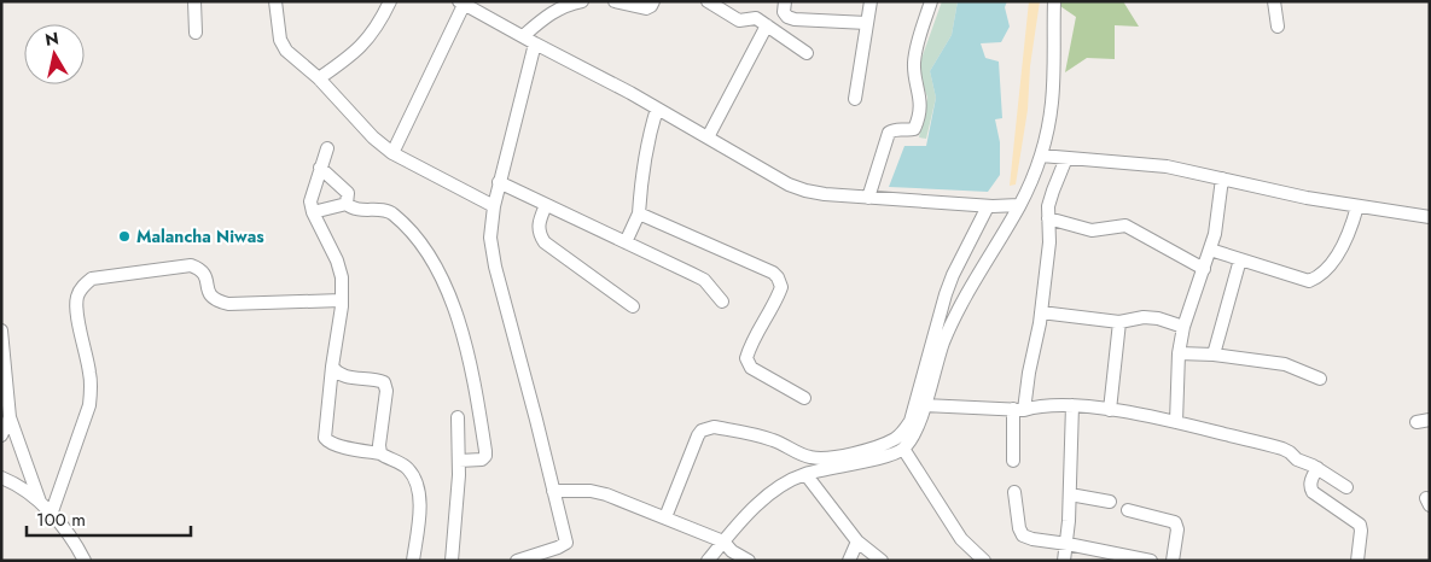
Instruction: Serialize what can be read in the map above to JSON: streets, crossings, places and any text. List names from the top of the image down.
{
  "places": ["Malancha Niwas"],
  "scale_bar": "100 m",
  "north": "top"
}
